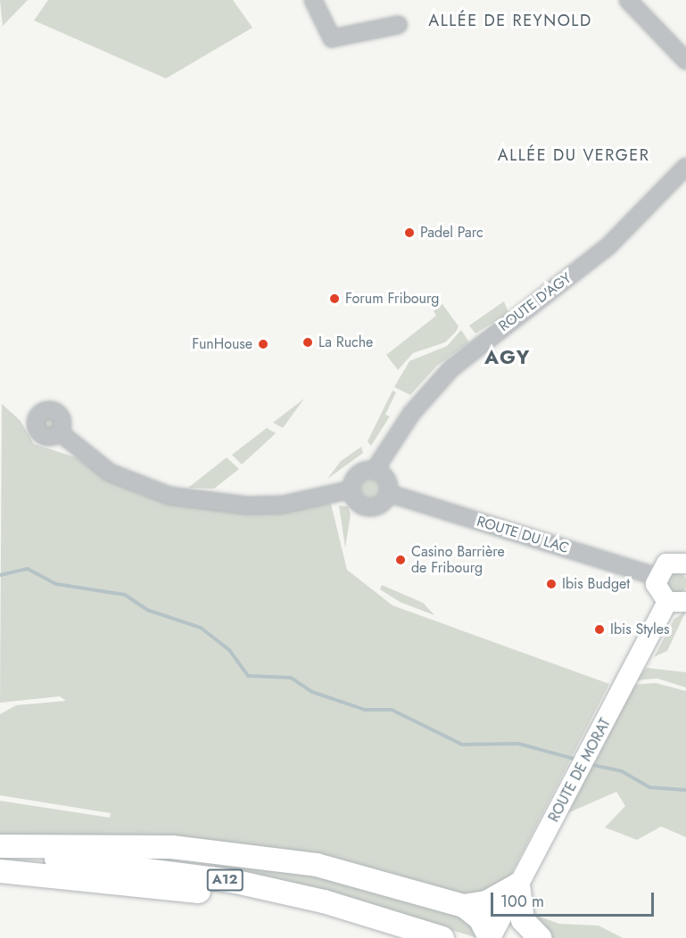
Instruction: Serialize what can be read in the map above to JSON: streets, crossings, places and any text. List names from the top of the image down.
{
  "streets": {
    "highway": ["A12"],
    "main road": ["ROUTE DE MORAT"],
    "street": ["ROUTE D'AGY", "ROUTE DU LAC"]
  },
  "crossings": [
    ["ROUTE D'AGY", "ROUTE DU LAC"],
    ["ROUTE DU LAC", "ROUTE DE MORAT"]
  ],
  "districts": ["ALLÉE DE REYNOLD", "ALLÉE DU VERGER", "AGY"],
  "places": [
    "Padel Parc",
    "Forum Fribourg",
    "La Ruche",
    "FunHouse",
    "Casino Barrière de Fribourg",
    "Ibis Budget",
    "Ibis Styles"
  ],
  "scale_bar": "100 m"
}
